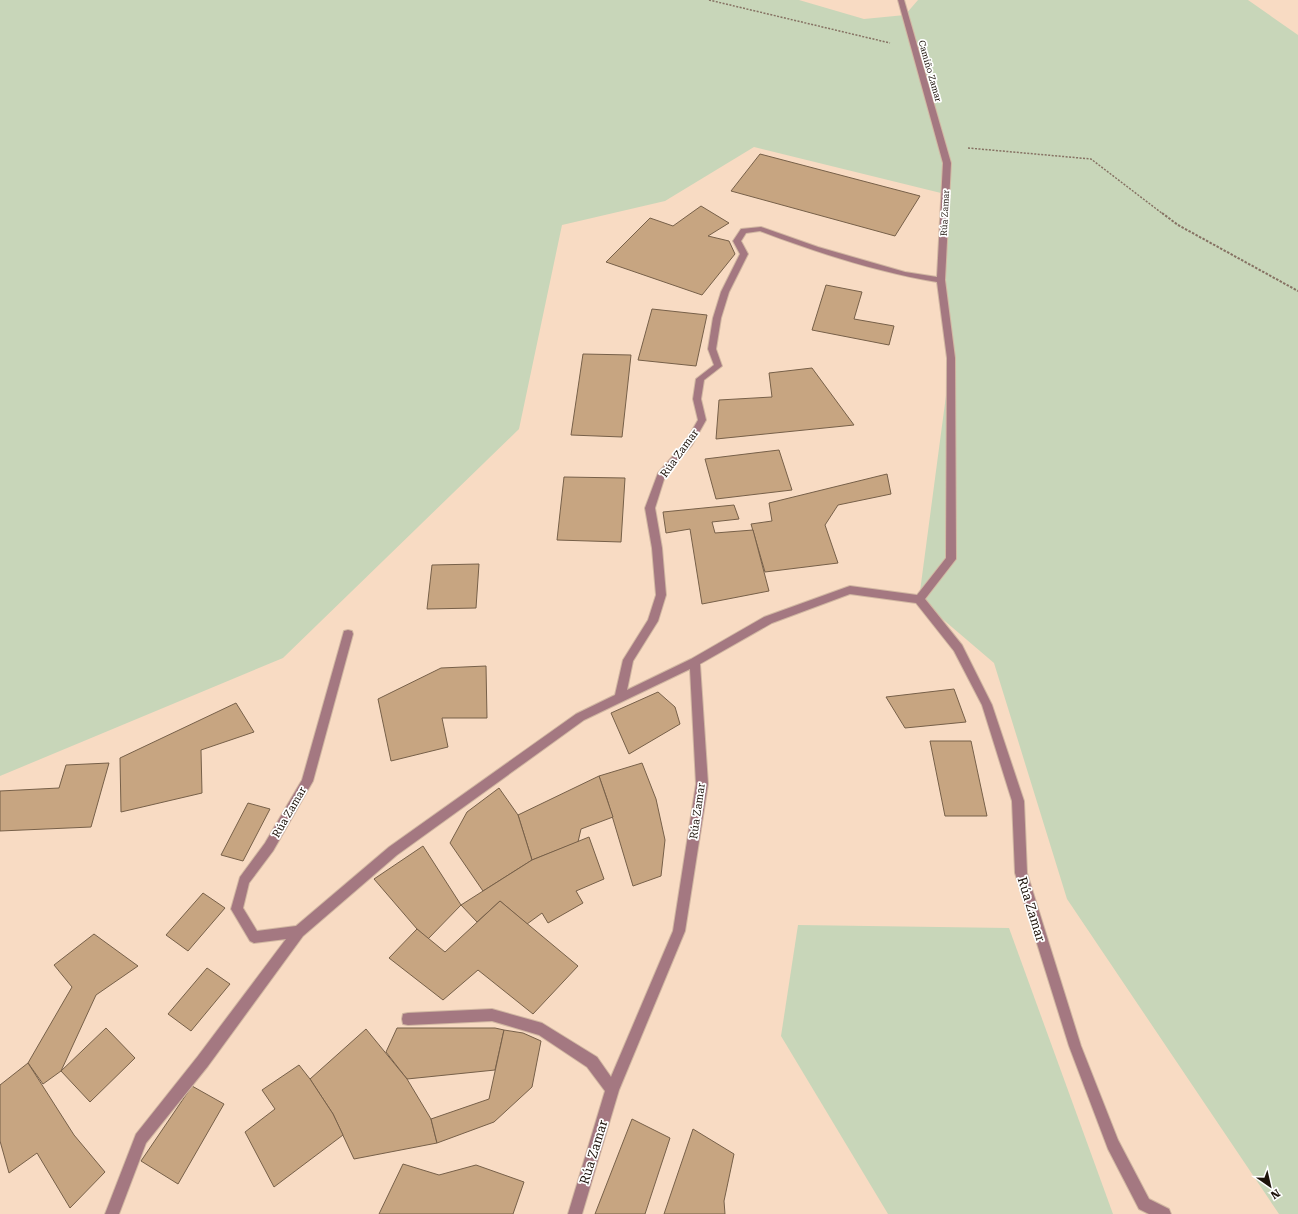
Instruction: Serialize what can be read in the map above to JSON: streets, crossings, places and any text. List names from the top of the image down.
{
  "streets": {
    "street": ["Camiño Zamar", "Rúa Zamar"]
  },
  "crossings": [
    ["Camiño Zamar", "Rúa Zamar"]
  ],
  "north": "bottom right"
}
